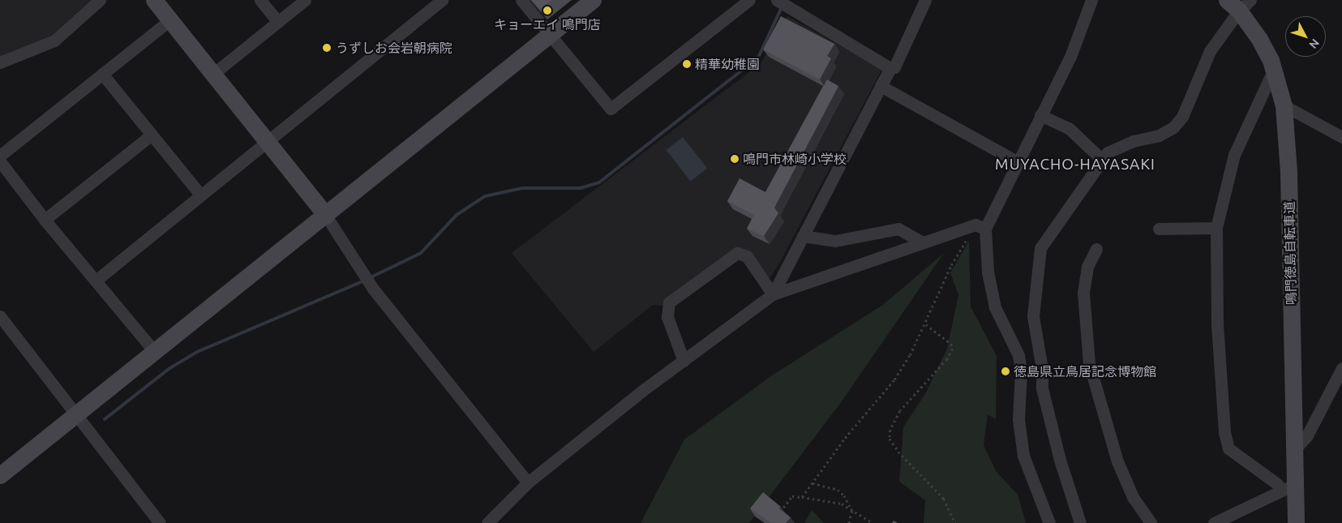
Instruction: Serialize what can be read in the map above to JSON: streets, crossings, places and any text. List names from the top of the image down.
{
  "streets": {
    "street": ["鳴門徳島自転車道"]
  },
  "districts": ["MUYACHO-HAYASAKI"],
  "places": [
    "キョーエイ 鳴門店",
    "うずしお会岩朝病院",
    "精華幼稚園",
    "鳴門市林崎小学校",
    "徳島県立鳥居記念博物館"
  ],
  "north": "bottom right"
}
